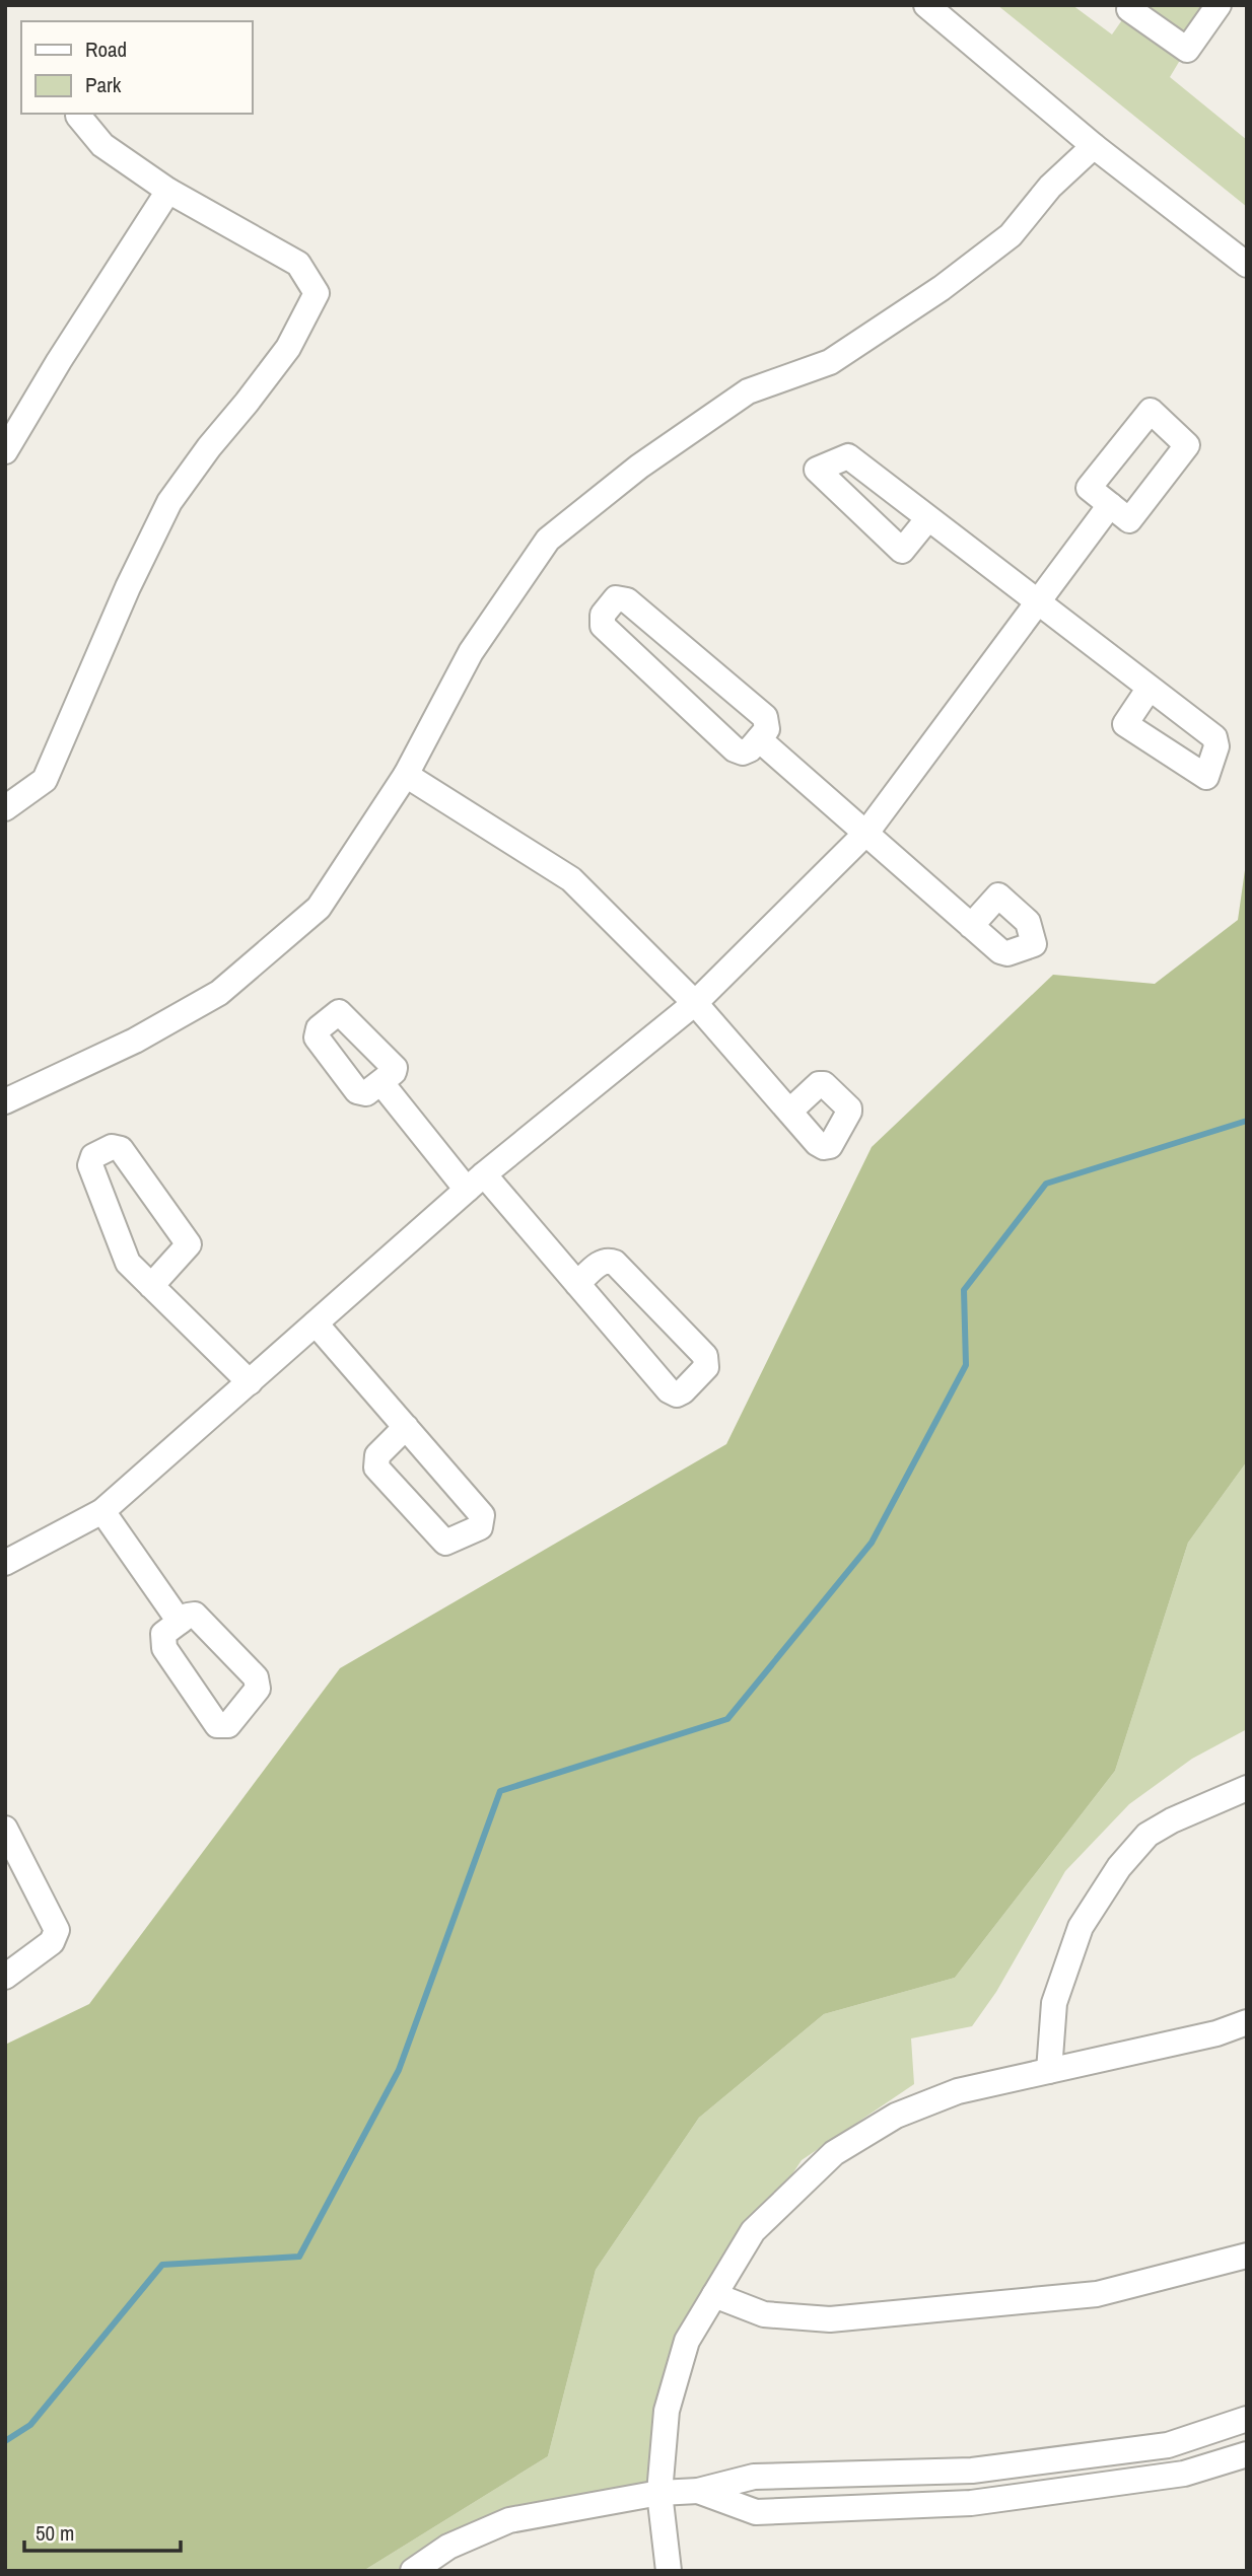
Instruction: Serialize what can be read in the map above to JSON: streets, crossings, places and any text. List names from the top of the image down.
{
  "legend": ["Road", "Park"],
  "scale_bar": "50 m"
}
